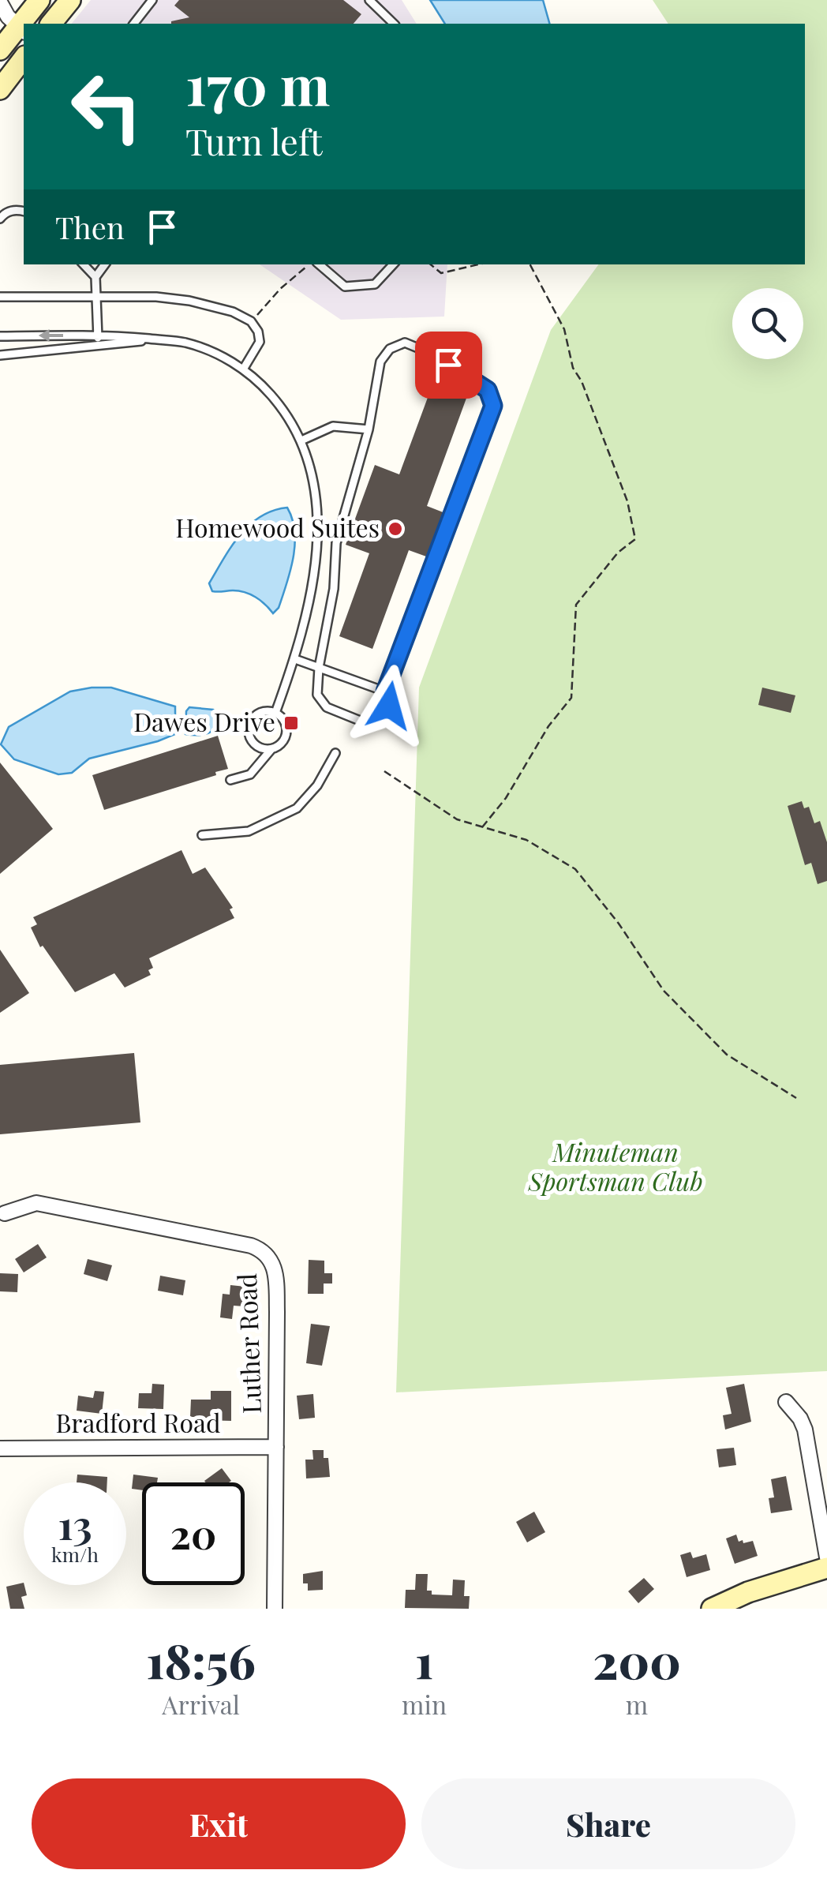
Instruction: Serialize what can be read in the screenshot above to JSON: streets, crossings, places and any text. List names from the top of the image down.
{
  "streets": {
    "street": ["Luther Road", "Bradford Road"]
  },
  "crossings": [
    ["Luther Road", "Bradford Road"]
  ],
  "parks": ["Minuteman Sportsman Club"],
  "places": {
    "other": ["Homewood Suites"],
    "transit": ["Dawes Drive"]
  },
  "page": {
    "turn": ["170 m", "Turn left"],
    "then": "Then",
    "speed": "13 km/h",
    "limit": "20",
    "eta": [
      "18:56",
      "Arrival",
      "1",
      "min",
      "200",
      "m"
    ],
    "buttons": ["Exit", "Share"]
  }
}
